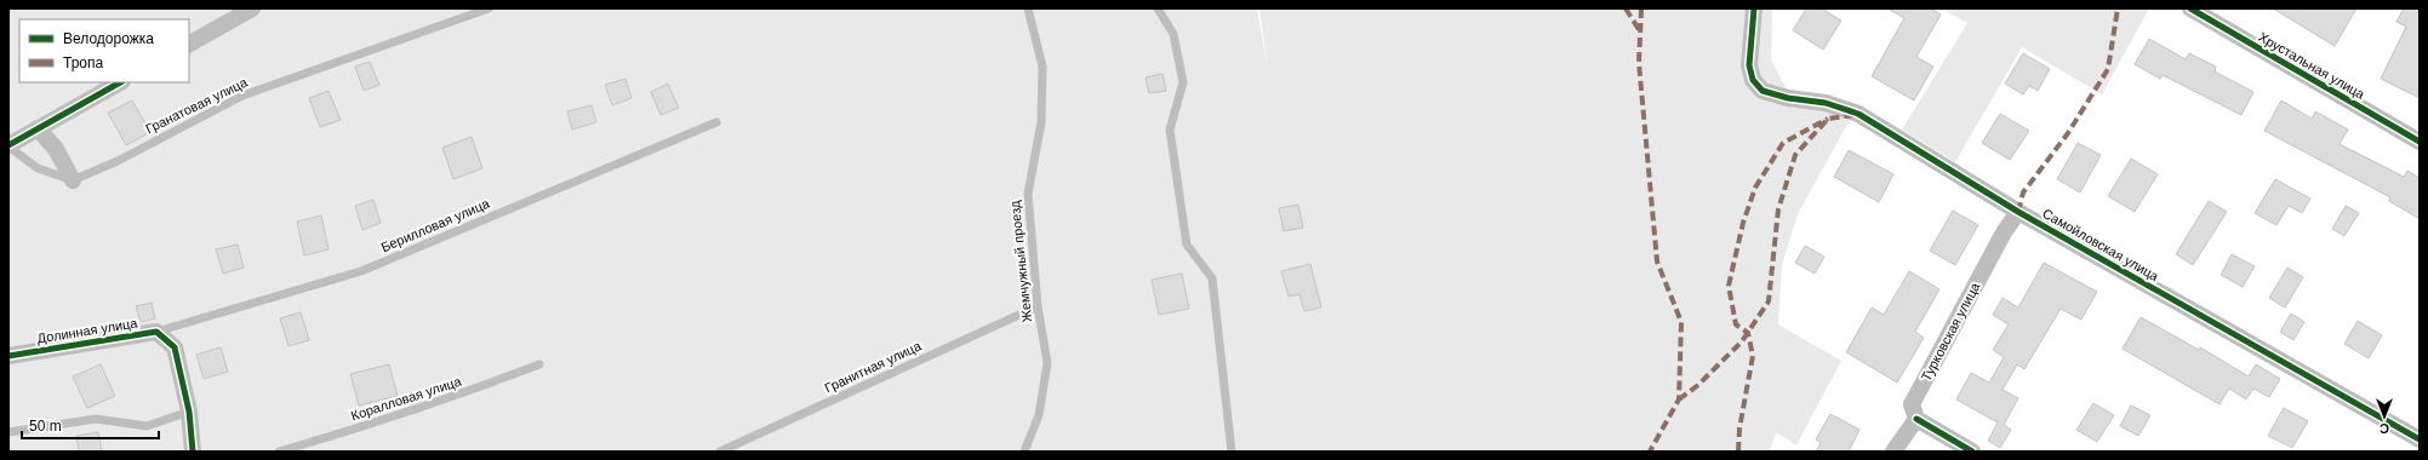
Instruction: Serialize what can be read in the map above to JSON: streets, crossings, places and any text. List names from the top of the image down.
{
  "streets": {
    "street": [
      "Хрустальная улица",
      "Самойловская улица",
      "Долинная улица",
      "Турковская улица"
    ],
    "lane": [
      "Гранатовая улица",
      "Берилловая улица",
      "Жемчужный проезд",
      "Гранитная улица",
      "Коралловая улица"
    ]
  },
  "crossings": [
    ["Берилловая улица", "Долинная улица"],
    ["Самойловская улица", "Турковская улица"],
    ["Жемчужный проезд", "Гранитная улица"]
  ],
  "legend": ["Велодорожка", "Тропа"],
  "scale_bar": "50 m",
  "north": "bottom"
}
